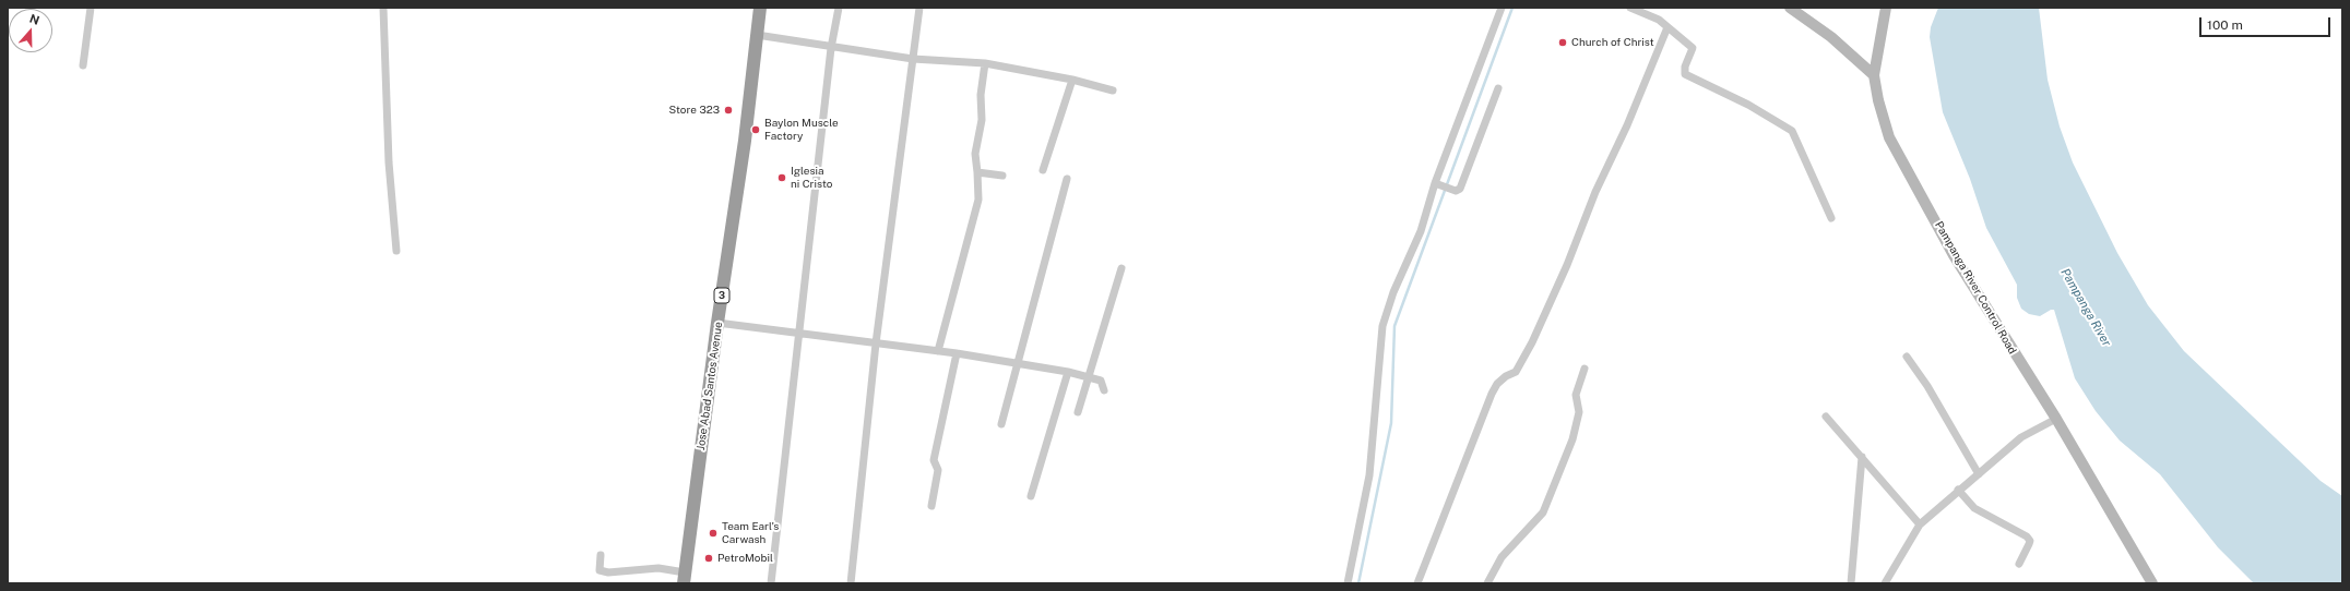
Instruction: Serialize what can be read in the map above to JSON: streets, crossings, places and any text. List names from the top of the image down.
{
  "streets": {
    "highway": ["3", "Jose Abad Santos Avenue"],
    "main road": ["Pampanga River Control Road"]
  },
  "water": ["Pampanga River"],
  "places": [
    "Church of Christ",
    "Store 323",
    "Baylon Muscle Factory",
    "Iglesia ni Cristo",
    "Team Earl's Carwash",
    "PetroMobil"
  ],
  "scale_bar": "100 m",
  "north": "top"
}
